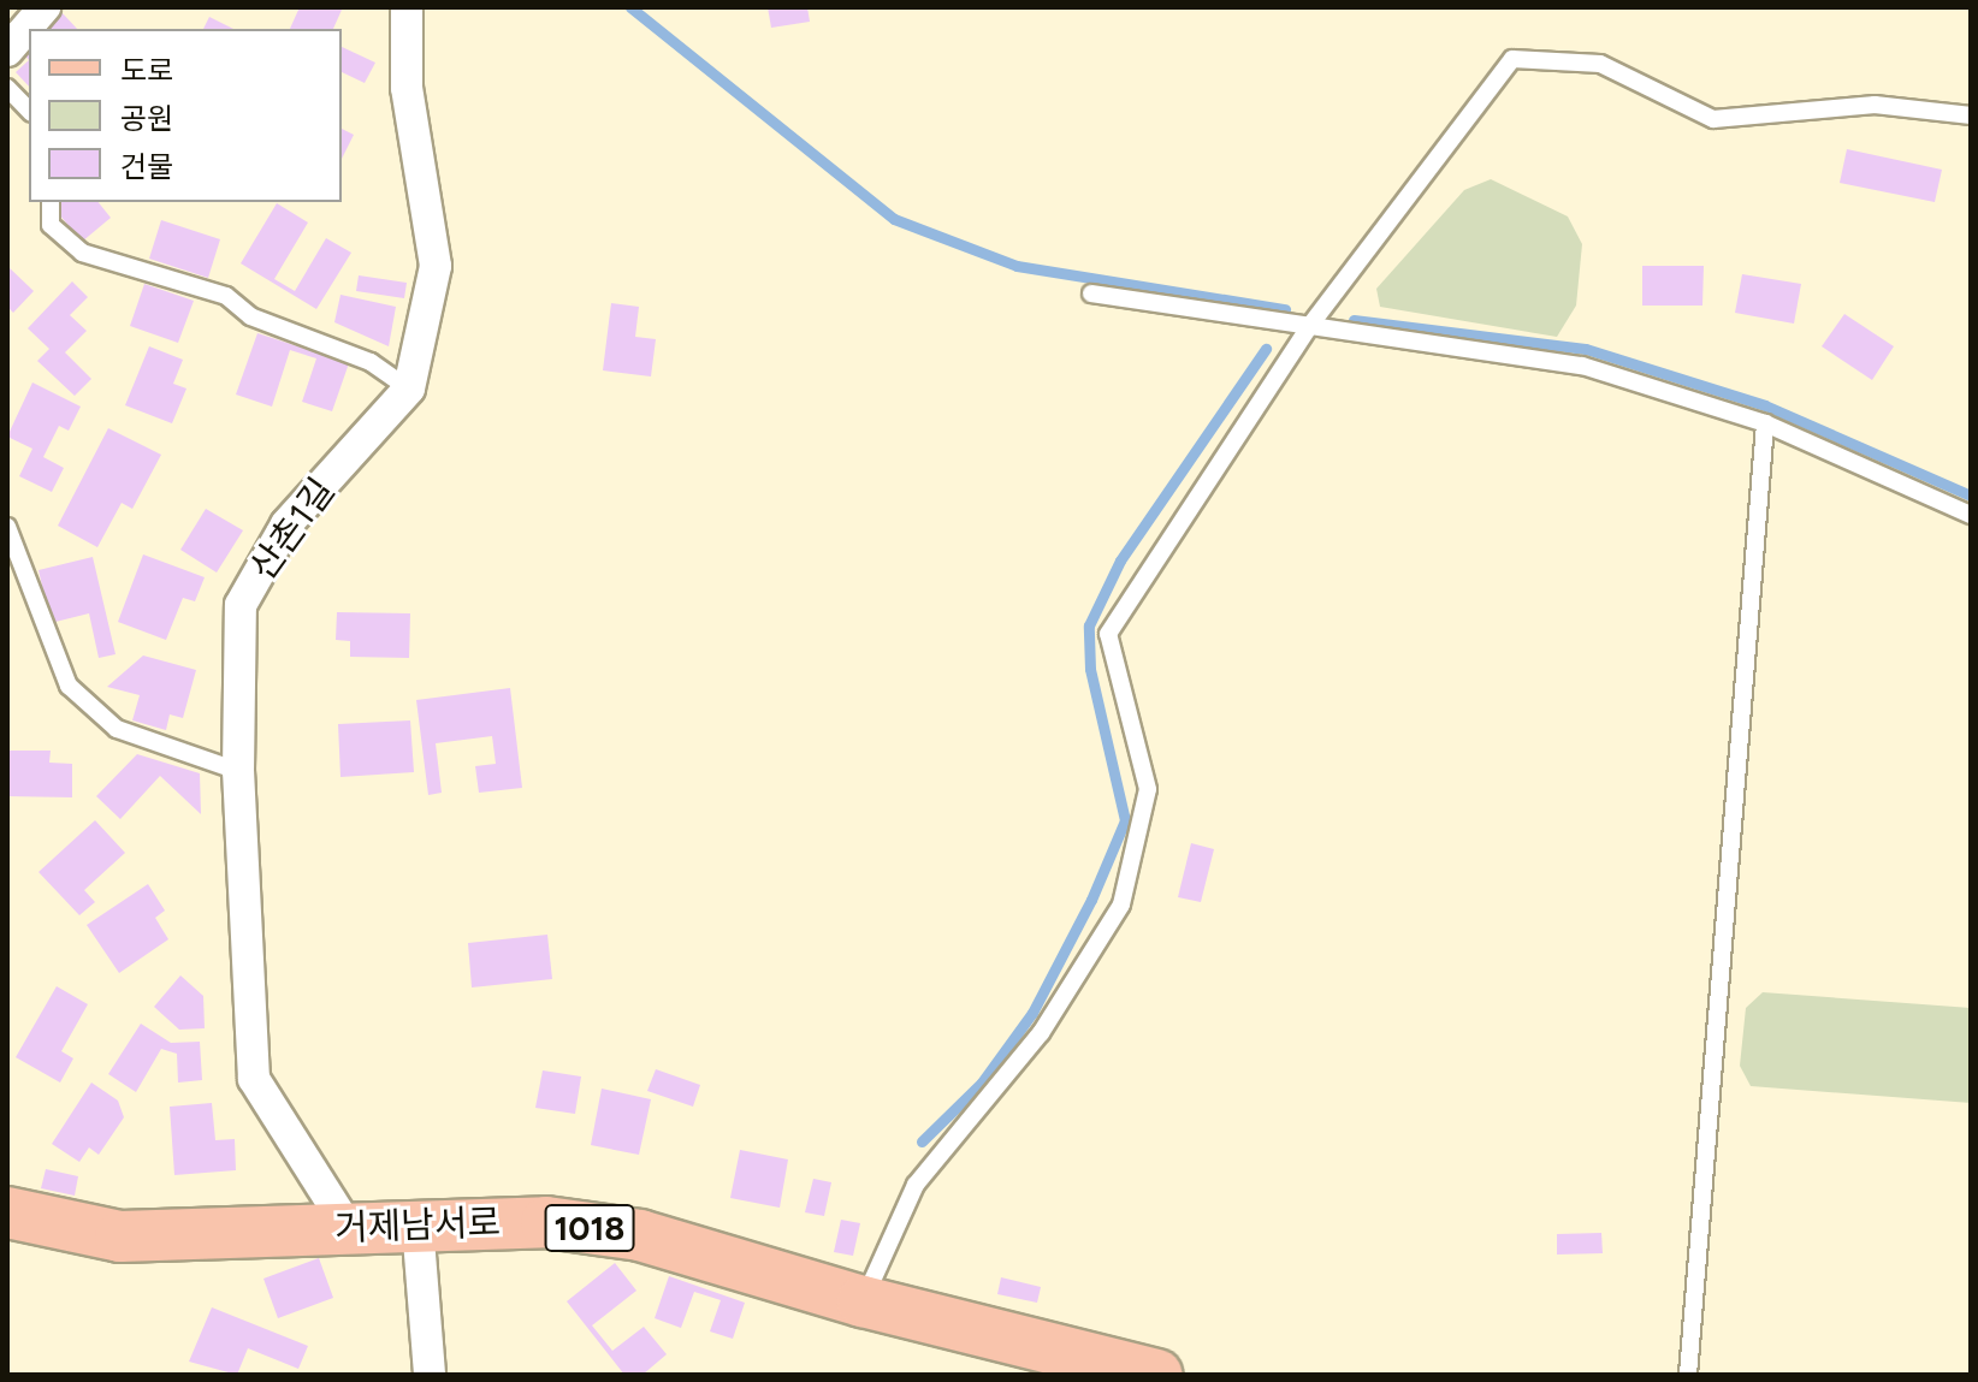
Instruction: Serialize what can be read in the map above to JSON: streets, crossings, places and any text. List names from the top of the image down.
{
  "streets": {
    "main road": ["거제남서로", "1018"],
    "street": ["산촌1길"]
  },
  "crossings": [
    ["산촌1길", "거제남서로"]
  ],
  "legend": ["도로", "공원", "건물"]
}
